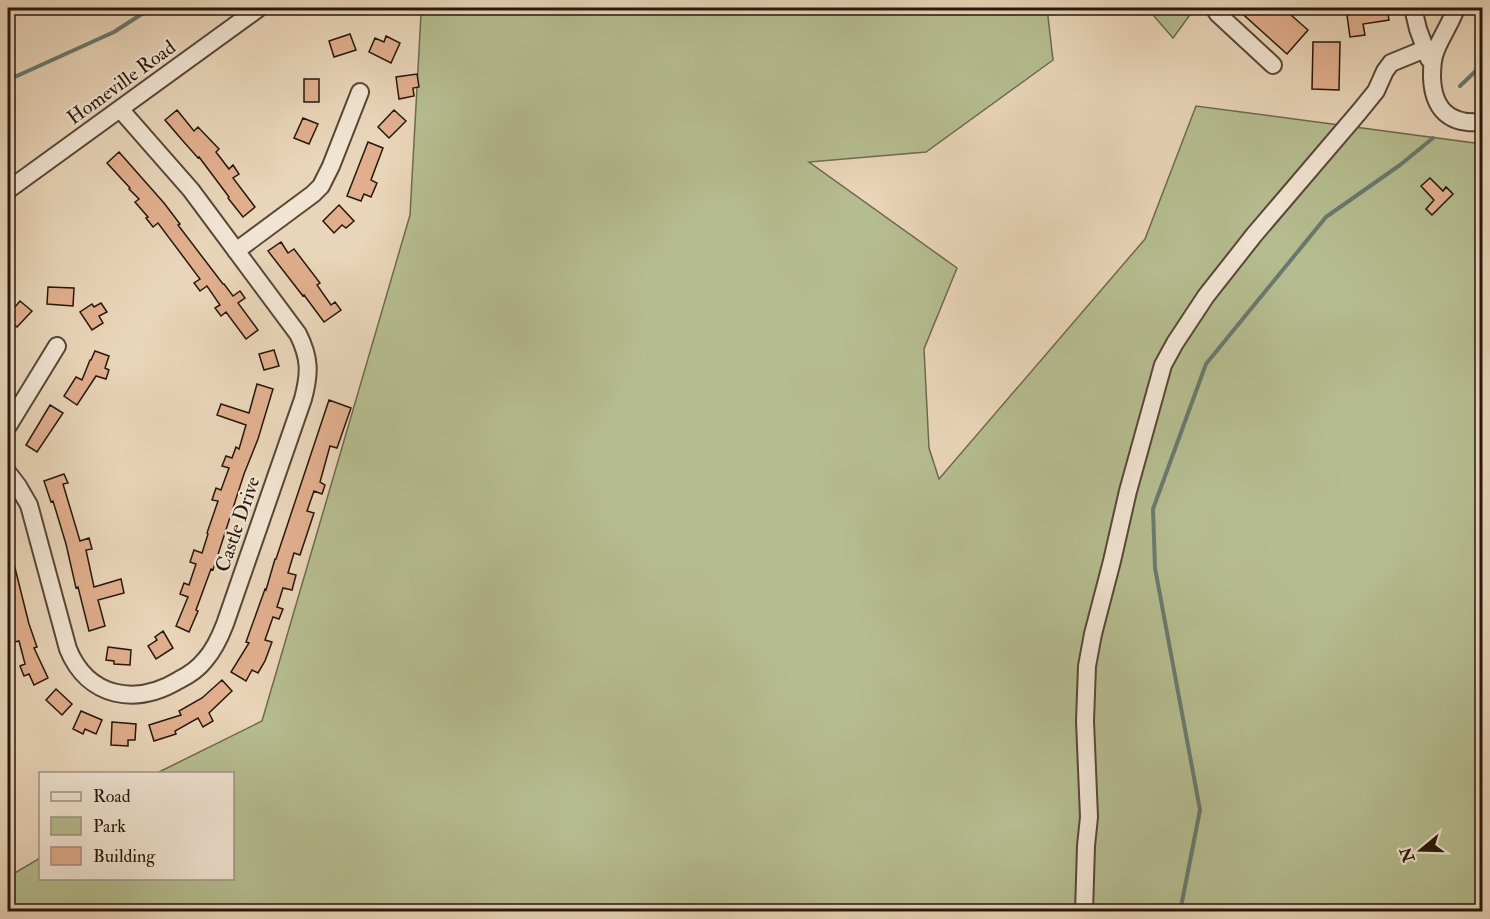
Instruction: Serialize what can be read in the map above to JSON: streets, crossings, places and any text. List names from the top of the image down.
{
  "streets": {
    "street": ["Homeville Road", "Castle Drive"]
  },
  "crossings": [
    ["Homeville Road", "Castle Drive"]
  ],
  "legend": ["Road", "Park", "Building"],
  "north": "left"
}
